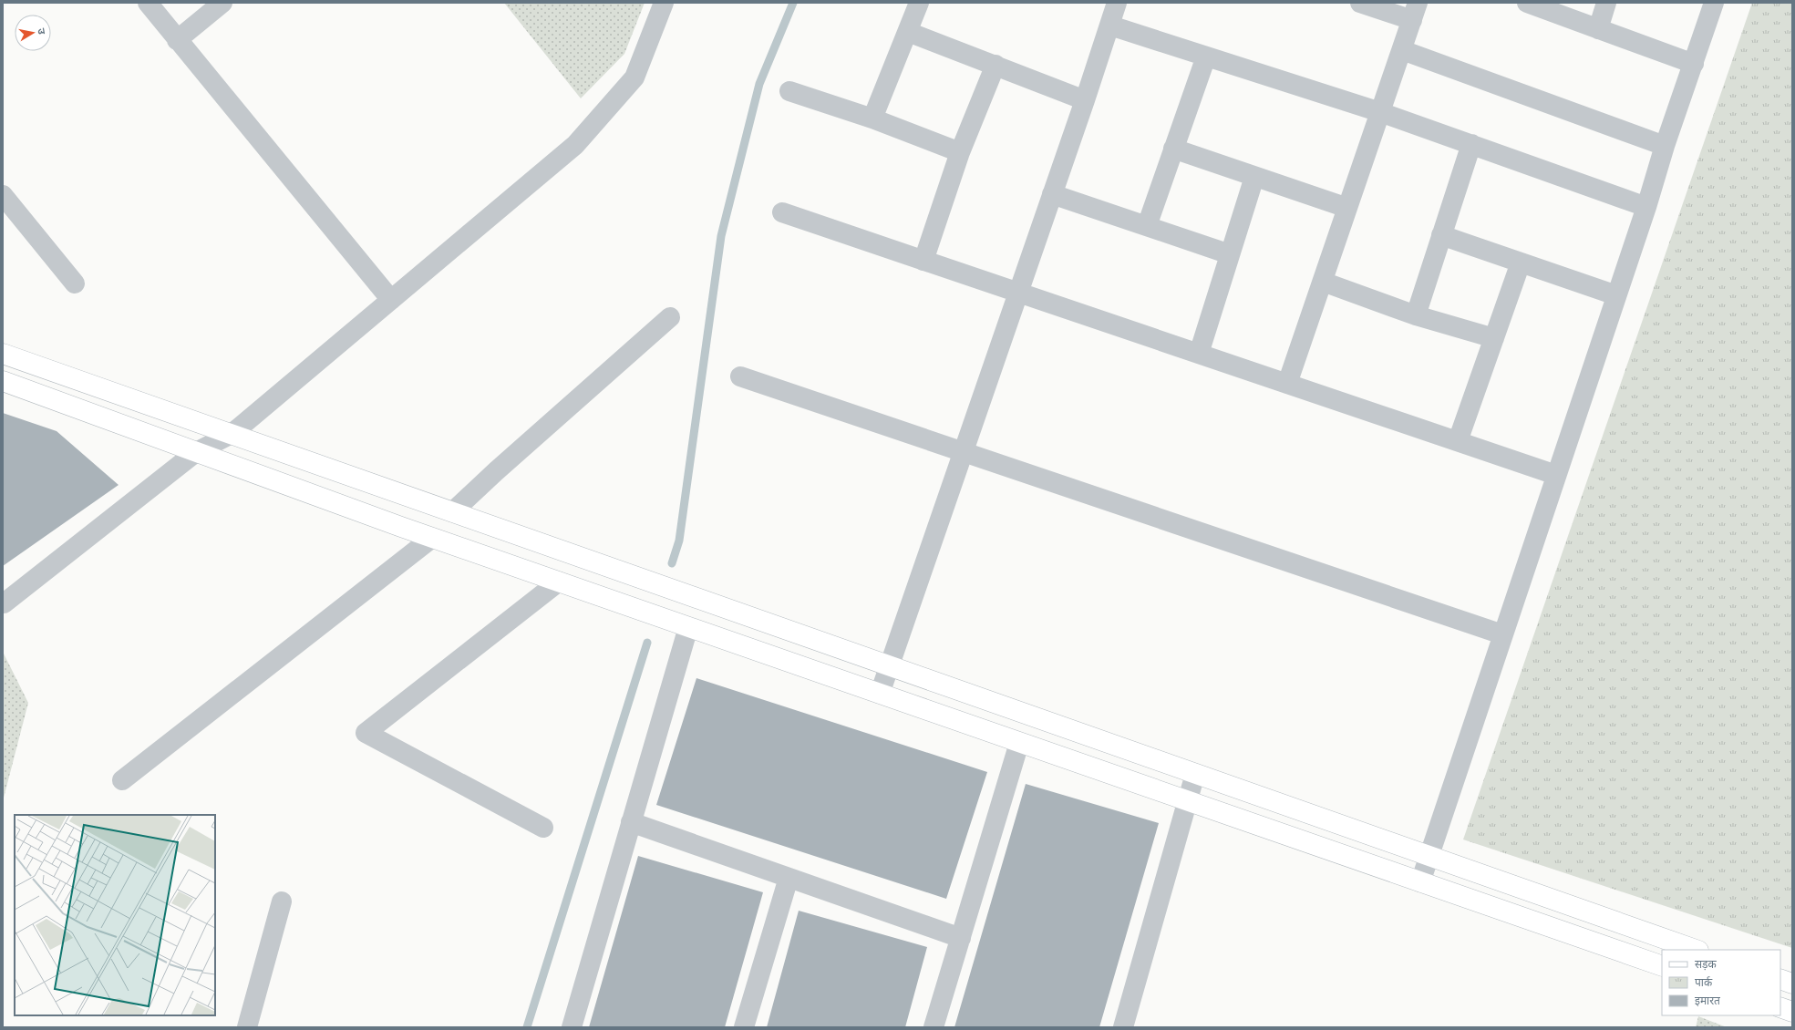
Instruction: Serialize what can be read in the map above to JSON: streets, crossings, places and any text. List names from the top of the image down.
{
  "legend": ["सड़क", "पार्क", "इमारत"],
  "north": "right"
}
